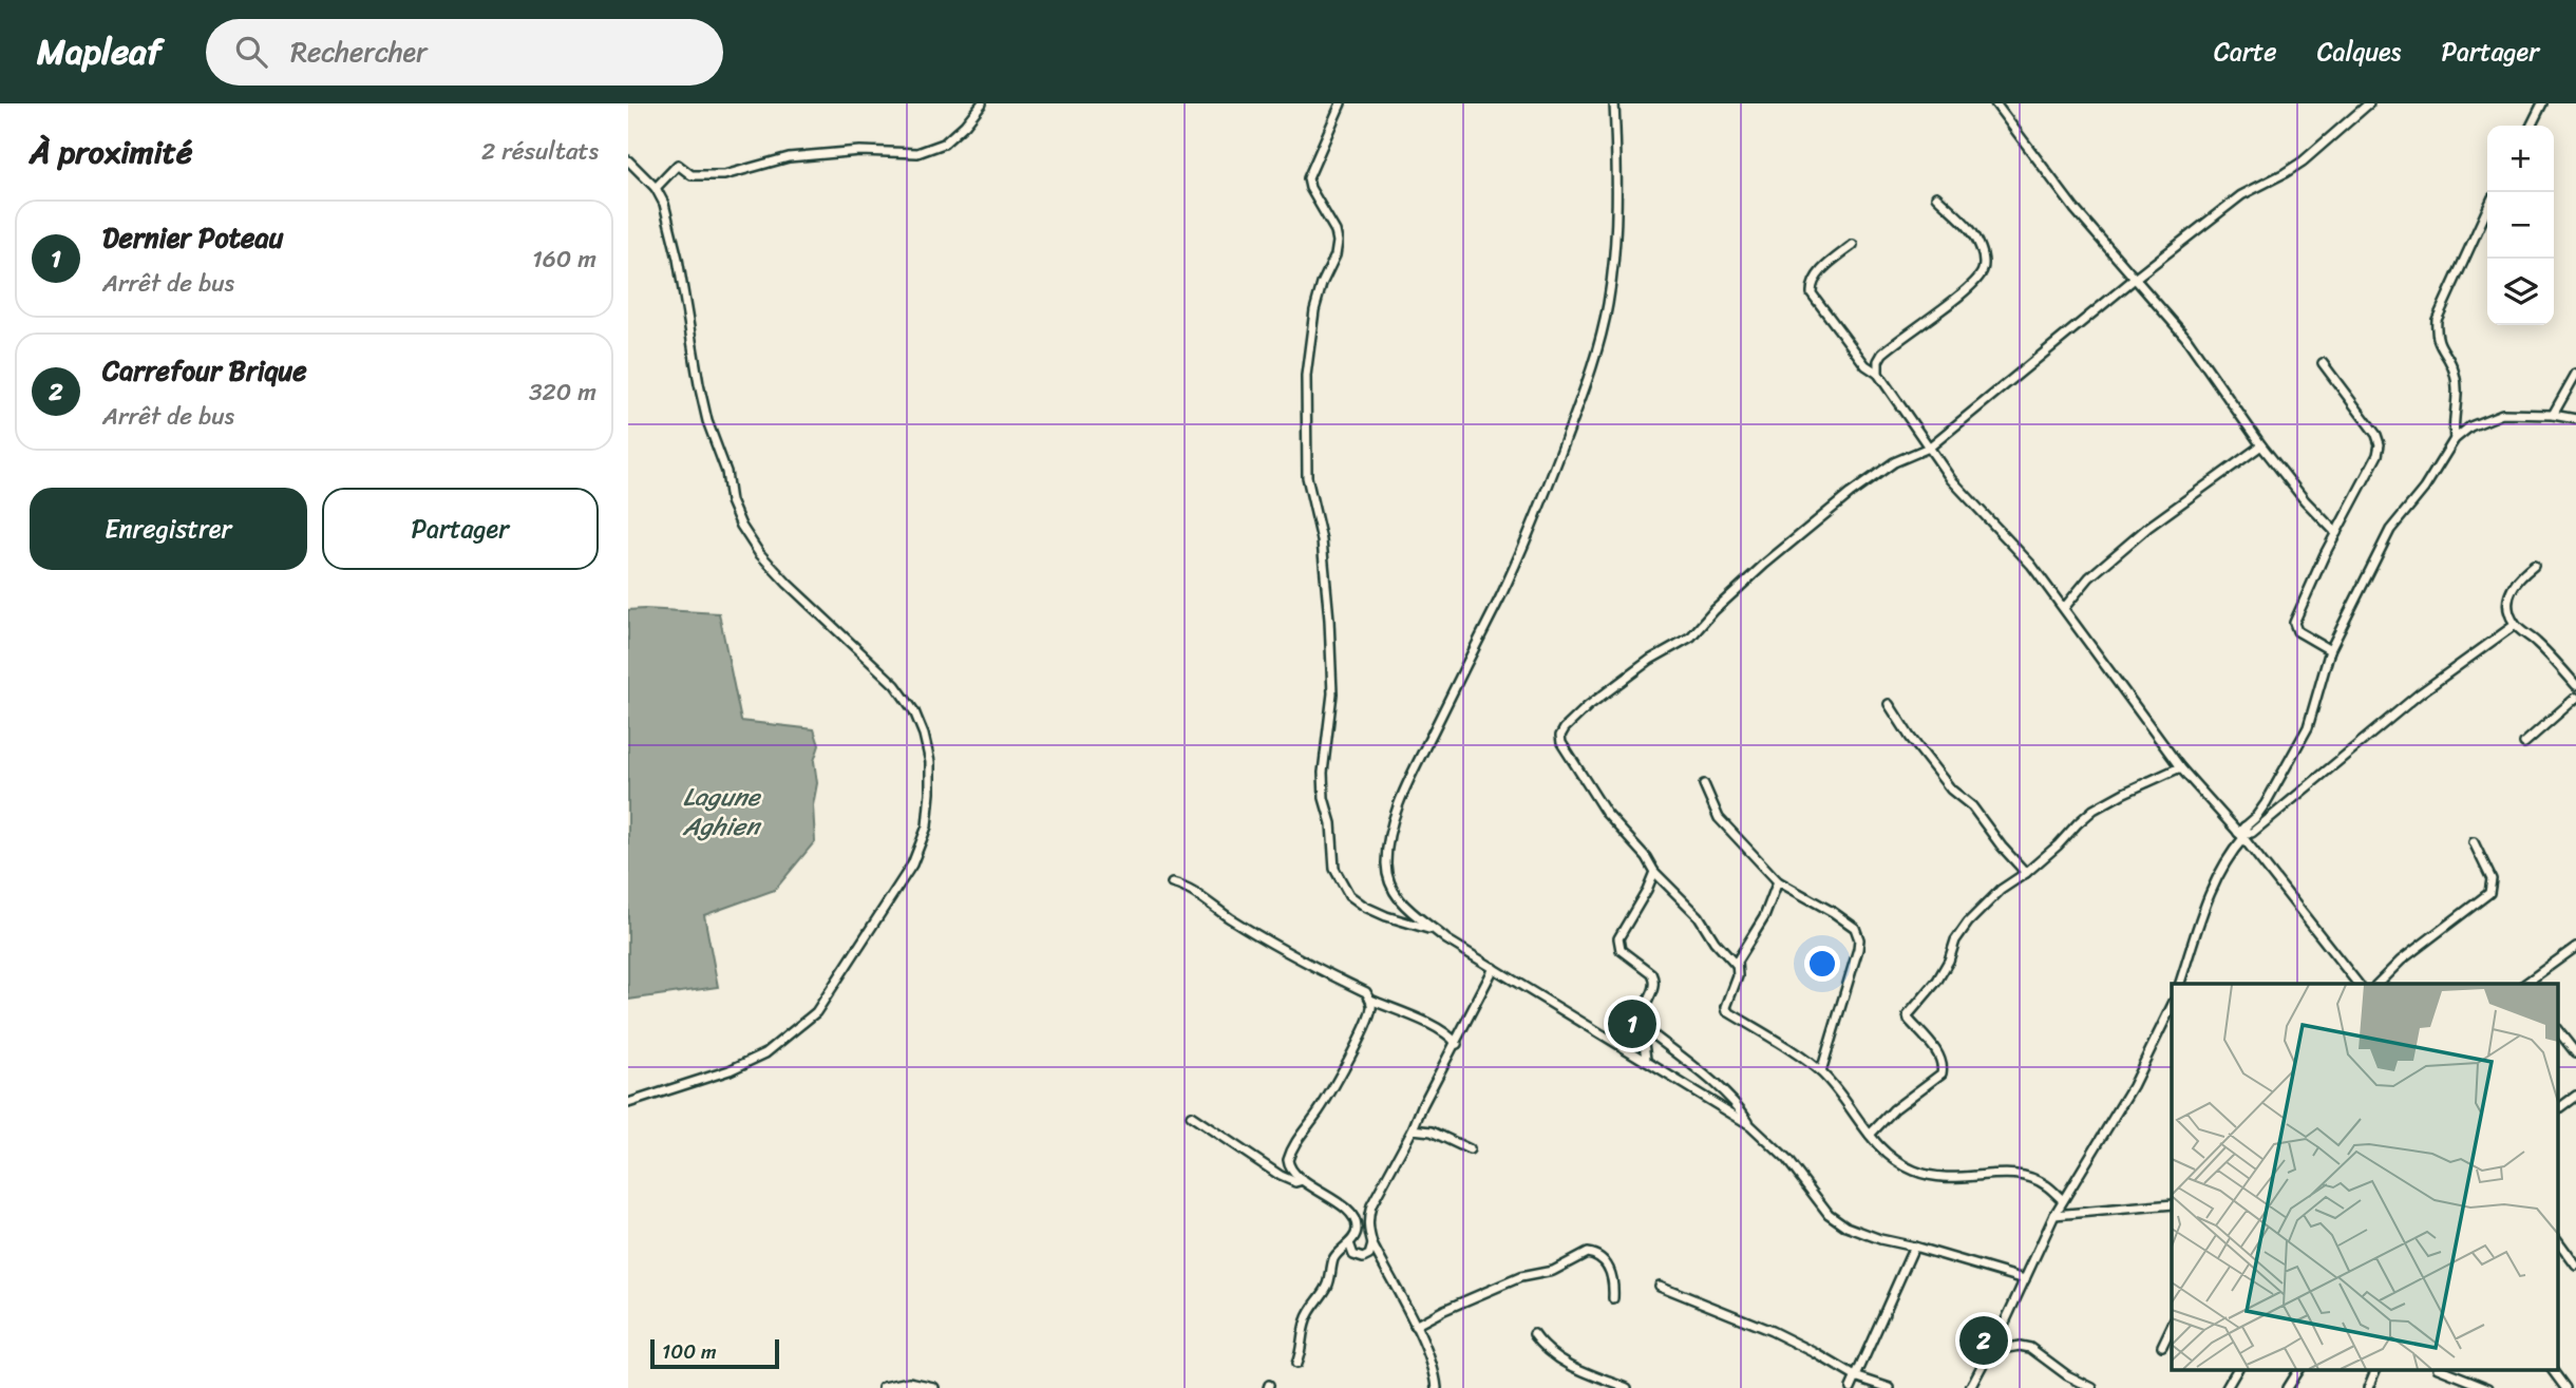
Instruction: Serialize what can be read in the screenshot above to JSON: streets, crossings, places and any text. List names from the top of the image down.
{
  "water": ["Lagune Aghien"],
  "scale_bar": "100 m",
  "page": {
    "header": "Mapleaf",
    "search": "Rechercher",
    "nav": ["Carte", "Calques", "Partager"],
    "heading": ["À proximité", "2 résultats"],
    "map_buttons": ["+", "−"],
    "list": [
      {
        "mark": "1",
        "name": "Dernier Poteau",
        "note": "Arrêt de bus",
        "value": "160 m"
      },
      {
        "mark": "2",
        "name": "Carrefour Brique",
        "note": "Arrêt de bus",
        "value": "320 m"
      }
    ],
    "buttons": ["Enregistrer", "Partager"],
    "pins": ["1", "2"],
    "scale": "100 m"
  }
}
